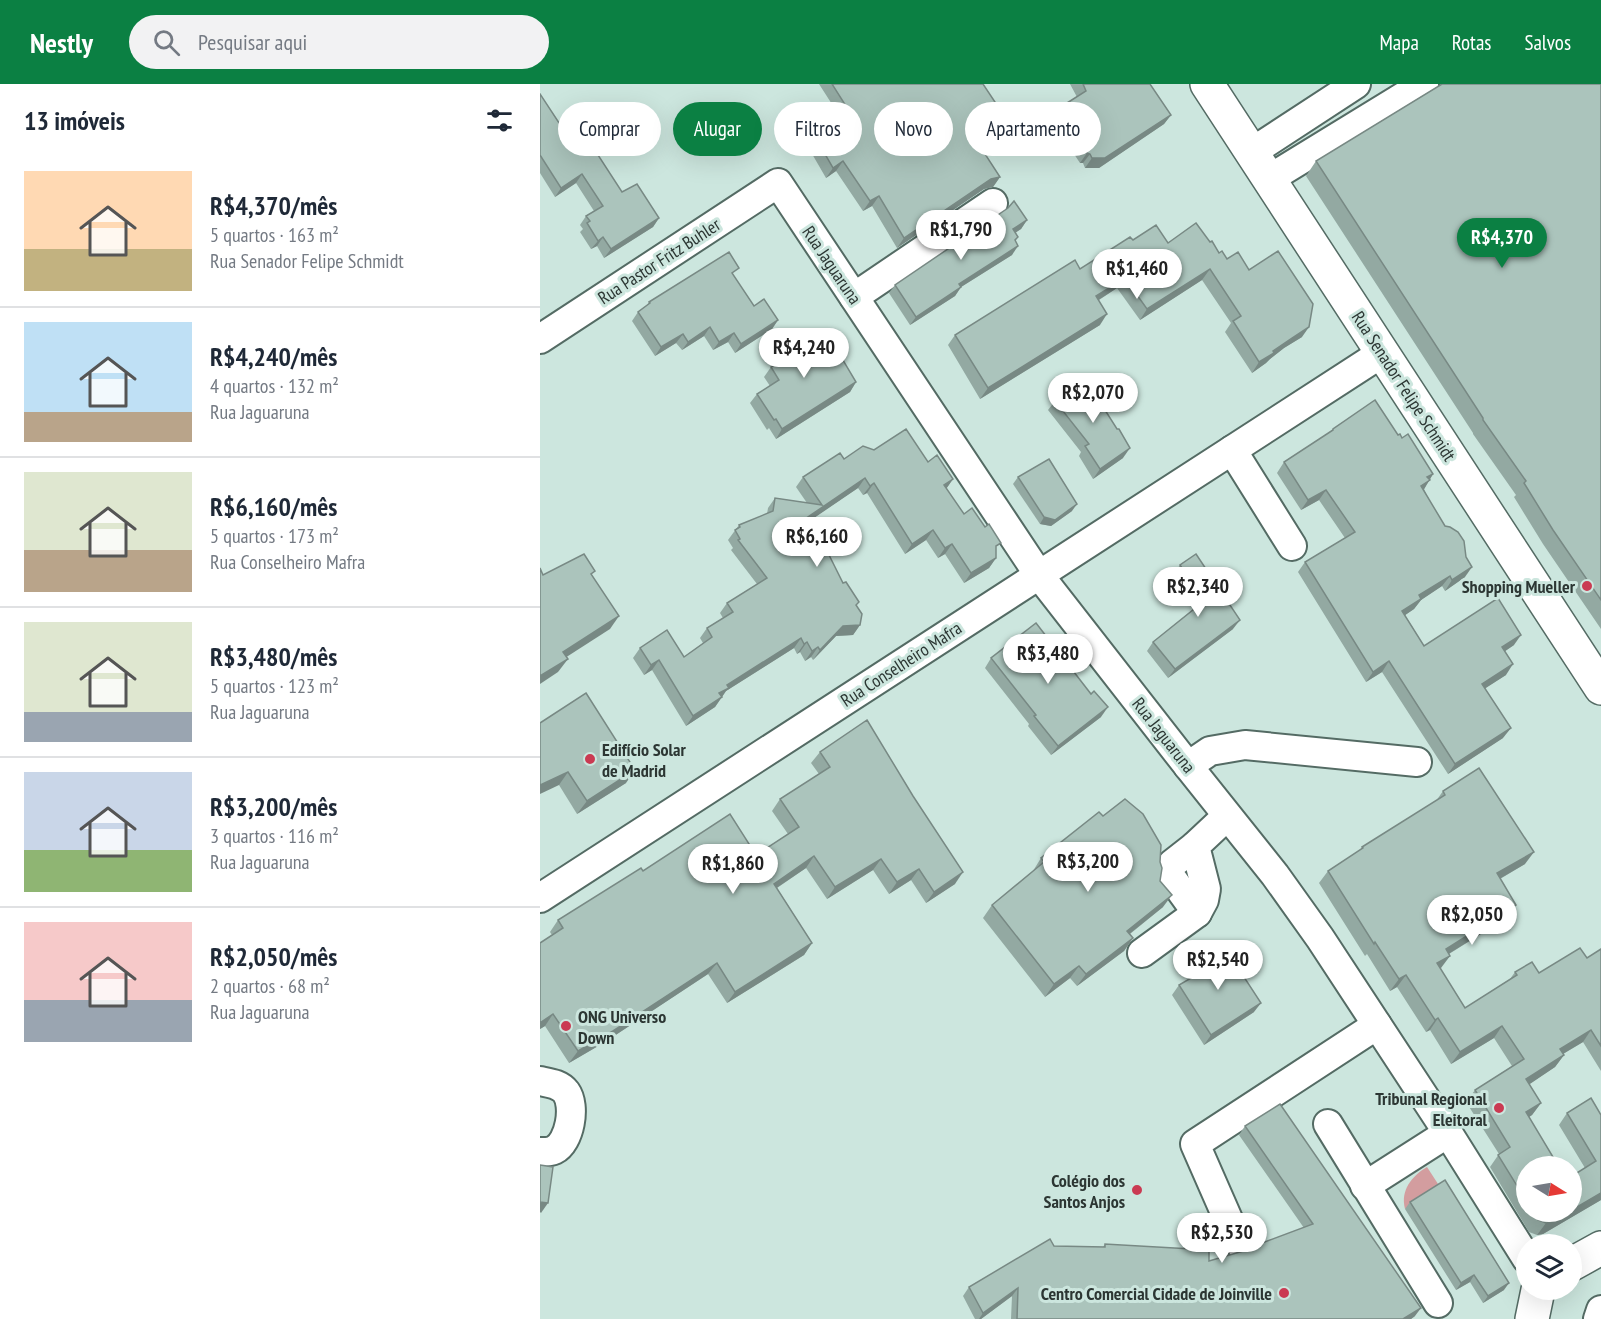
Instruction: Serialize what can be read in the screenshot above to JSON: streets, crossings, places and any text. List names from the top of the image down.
{
  "streets": {
    "main road": ["Rua Senador Felipe Schmidt"],
    "street": ["Rua Pastor Fritz Buhler", "Rua Jaguaruna", "Rua Conselheiro Mafra"]
  },
  "crossings": [
    ["Rua Pastor Fritz Buhler", "Rua Jaguaruna"],
    ["Rua Jaguaruna", "Rua Conselheiro Mafra"],
    ["Rua Senador Felipe Schmidt", "Rua Conselheiro Mafra"]
  ],
  "places": [
    "Shopping Mueller",
    "Edifício Solar de Madrid",
    "ONG Universo Down",
    "Tribunal Regional Eleitoral",
    "Colégio dos Santos Anjos",
    "Centro Comercial Cidade de Joinville"
  ],
  "north": "right",
  "page": {
    "header": "Nestly",
    "search": "Pesquisar aqui",
    "nav": ["Mapa", "Rotas", "Salvos"],
    "heading": "13 imóveis",
    "chip": [
      "Comprar",
      "Alugar",
      "Filtros",
      "Novo",
      "Apartamento"
    ],
    "list": [
      {
        "name": "R$4,370/mês",
        "note": "5 quartos · 163 m² · Rua Senador Felipe Schmidt"
      },
      {
        "name": "R$4,240/mês",
        "note": "4 quartos · 132 m² · Rua Jaguaruna"
      },
      {
        "name": "R$6,160/mês",
        "note": "5 quartos · 173 m² · Rua Conselheiro Mafra"
      },
      {
        "name": "R$3,480/mês",
        "note": "5 quartos · 123 m² · Rua Jaguaruna"
      },
      {
        "name": "R$3,200/mês",
        "note": "3 quartos · 116 m² · Rua Jaguaruna"
      },
      {
        "name": "R$2,050/mês",
        "note": "2 quartos · 68 m² · Rua Jaguaruna"
      }
    ],
    "price": [
      "R$1,790",
      "R$4,370",
      "R$1,460",
      "R$4,240",
      "R$2,070",
      "R$6,160",
      "R$2,340",
      "R$3,480",
      "R$3,200",
      "R$1,860",
      "R$2,050",
      "R$2,540",
      "R$2,530"
    ]
  }
}
